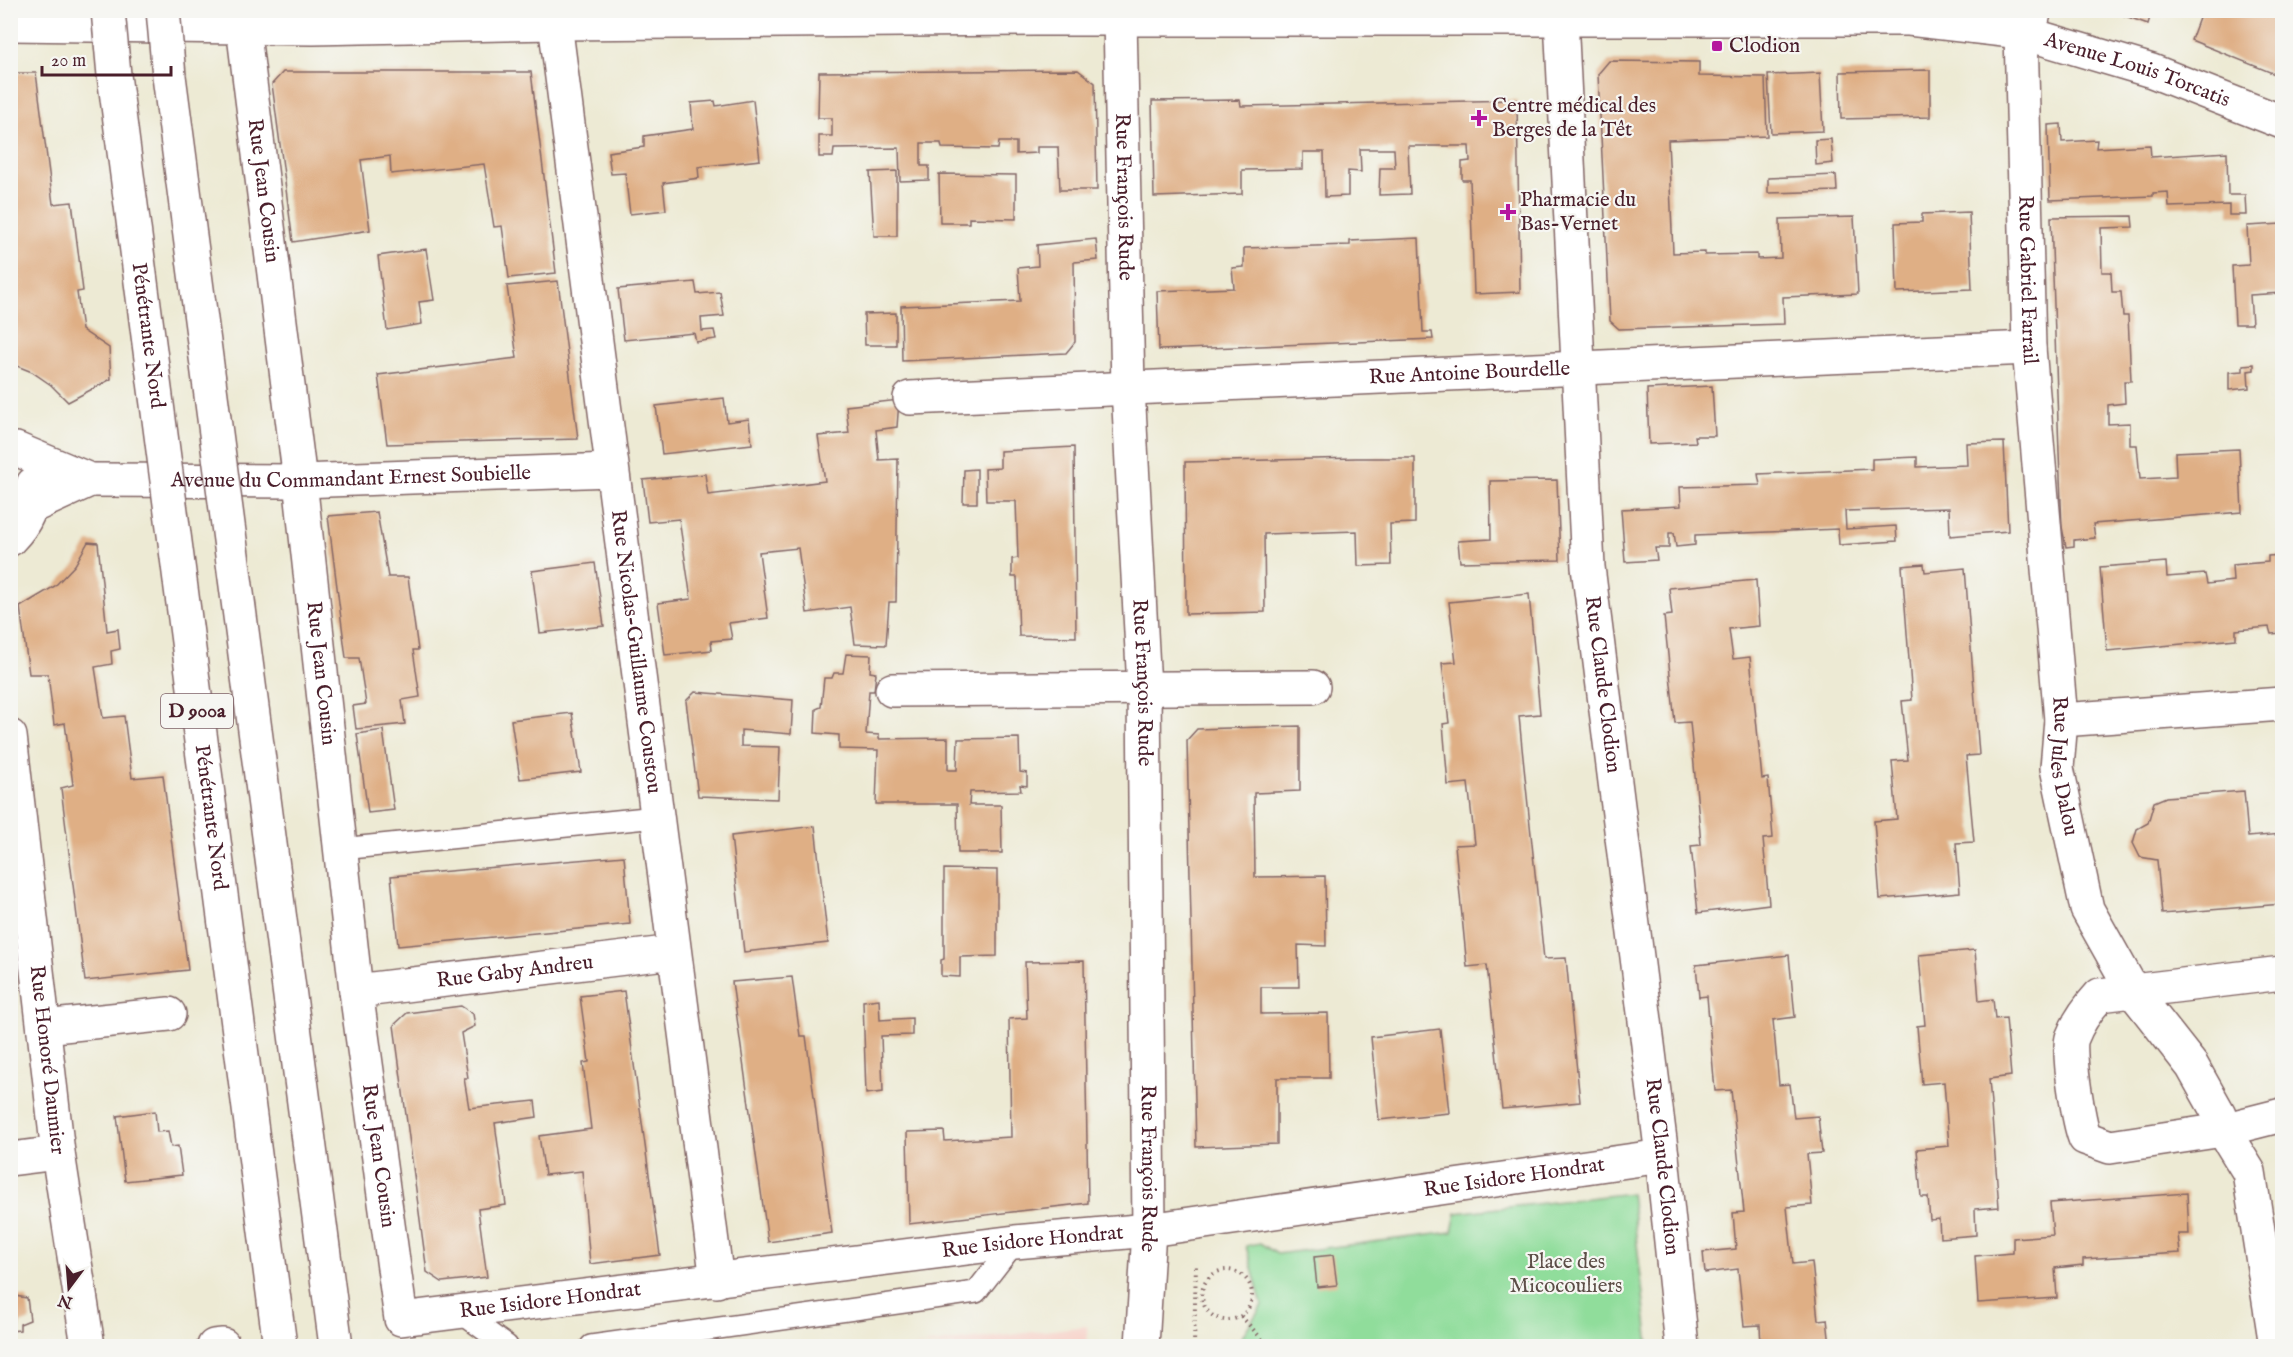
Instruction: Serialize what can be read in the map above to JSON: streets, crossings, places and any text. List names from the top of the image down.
{
  "streets": {
    "main road": [
      "Avenue Louis Torcatis",
      "Rue Jean Cousin",
      "Rue François Rude",
      "Rue Gabriel Farrail",
      "Pénétrante Nord",
      "Rue Antoine Bourdelle",
      "Avenue du Commandant Ernest Soubielle",
      "Rue Nicolas-Guillaume Coustou",
      "Rue Claude Clodion",
      "D 900a",
      "Rue Jules Dalou",
      "Rue Gaby Andreu",
      "Rue Honoré Daumier",
      "Rue Isidore Hondrat"
    ]
  },
  "crossings": [
    ["Avenue Louis Torcatis", "Rue Jean Cousin"],
    ["Avenue Louis Torcatis", "Rue François Rude"],
    ["Avenue Louis Torcatis", "Rue Gabriel Farrail"],
    ["Avenue Louis Torcatis", "Rue Nicolas-Guillaume Coustou"],
    ["Avenue Louis Torcatis", "Rue Claude Clodion"],
    ["Rue Jean Cousin", "Avenue du Commandant Ernest Soubielle"],
    ["Rue Jean Cousin", "Rue Gaby Andreu"],
    ["Rue Jean Cousin", "Rue Isidore Hondrat"],
    ["Rue François Rude", "Rue Antoine Bourdelle"],
    ["Rue François Rude", "Rue Isidore Hondrat"],
    ["Rue Gabriel Farrail", "Rue Antoine Bourdelle"],
    ["Rue Gabriel Farrail", "Rue Jules Dalou"],
    ["Rue Antoine Bourdelle", "Rue Claude Clodion"],
    ["Avenue du Commandant Ernest Soubielle", "Rue Nicolas-Guillaume Coustou"],
    ["Rue Nicolas-Guillaume Coustou", "Rue Gaby Andreu"],
    ["Rue Nicolas-Guillaume Coustou", "Rue Isidore Hondrat"],
    ["Rue Claude Clodion", "Rue Isidore Hondrat"]
  ],
  "parks": ["Place des Micocouliers"],
  "places": {
    "transit": ["Clodion"],
    "health": ["Centre médical des Berges de la Têt", "Pharmacie du Bas-Vernet"]
  },
  "scale_bar": "20 m",
  "north": "bottom"
}
